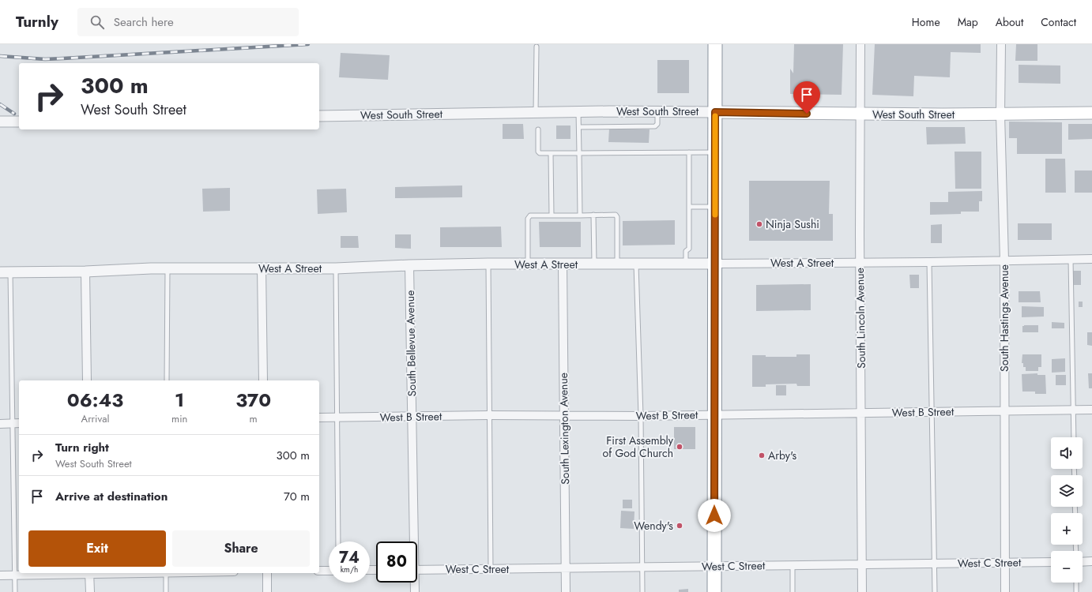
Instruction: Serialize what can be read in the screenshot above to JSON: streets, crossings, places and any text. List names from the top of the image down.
{
  "streets": {
    "main road": ["West South Street"],
    "street": [
      "West A Street",
      "South Lincoln Avenue",
      "South Hastings Avenue",
      "South Bellevue Avenue",
      "West B Street",
      "South Lexington Avenue",
      "West C Street"
    ]
  },
  "crossings": [
    ["West South Street", "South Lincoln Avenue"],
    ["West South Street", "South Hastings Avenue"],
    ["West A Street", "South Lincoln Avenue"],
    ["West A Street", "South Hastings Avenue"],
    ["West A Street", "South Bellevue Avenue"],
    ["West A Street", "South Lexington Avenue"],
    ["South Lincoln Avenue", "West B Street"],
    ["South Lincoln Avenue", "West C Street"],
    ["South Hastings Avenue", "West B Street"],
    ["South Hastings Avenue", "West C Street"],
    ["South Bellevue Avenue", "West B Street"],
    ["West B Street", "South Lexington Avenue"],
    ["South Lexington Avenue", "West C Street"]
  ],
  "places": [
    "Ninja Sushi",
    "First Assembly of God Church",
    "Arby's",
    "Wendy's"
  ],
  "page": {
    "header": "Turnly",
    "search": "Search here",
    "nav": [
      "Home",
      "Map",
      "About",
      "Contact"
    ],
    "turn": ["300 m", "West South Street"],
    "eta": [
      "06:43",
      "Arrival",
      "1",
      "min",
      "370",
      "m"
    ],
    "list": [
      {
        "name": "Turn right",
        "note": "West South Street",
        "value": "300 m"
      },
      {
        "name": "Arrive at destination",
        "value": "70 m"
      }
    ],
    "map_buttons": ["+", "−"],
    "buttons": ["Exit", "Share"],
    "speed": "74 km/h",
    "limit": "80"
  }
}
